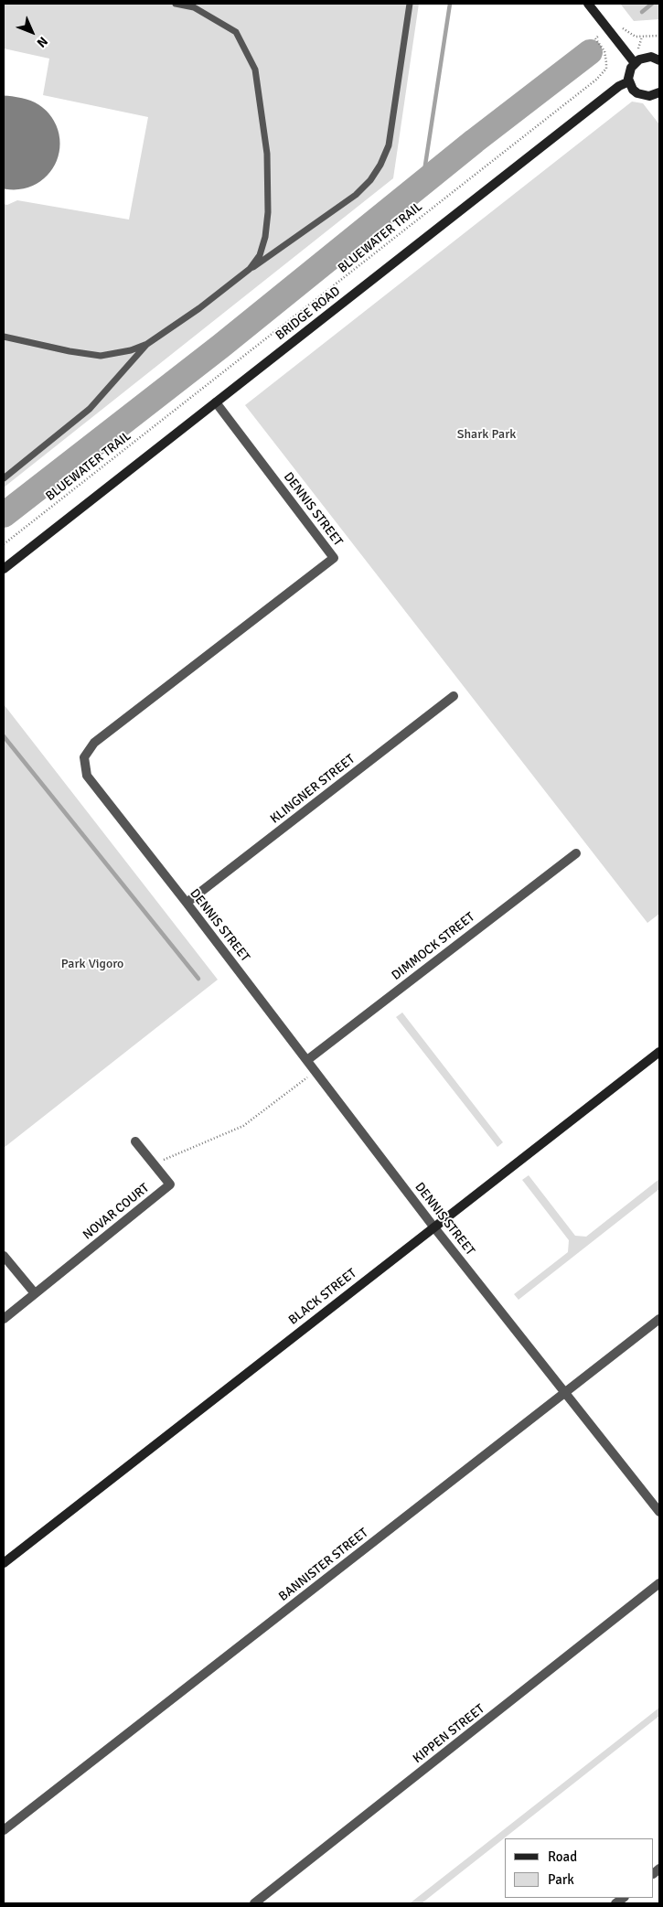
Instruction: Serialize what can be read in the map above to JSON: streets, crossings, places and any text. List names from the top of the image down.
{
  "streets": {
    "street": [
      "BRIDGE ROAD",
      "DENNIS STREET",
      "KLINGNER STREET",
      "DIMMOCK STREET",
      "NOVAR COURT",
      "BLACK STREET",
      "BANNISTER STREET",
      "KIPPEN STREET"
    ],
    "path": ["BLUEWATER TRAIL"]
  },
  "crossings": [
    ["BRIDGE ROAD", "DENNIS STREET"],
    ["DENNIS STREET", "KLINGNER STREET"],
    ["DENNIS STREET", "DIMMOCK STREET"],
    ["DENNIS STREET", "BLACK STREET"],
    ["DENNIS STREET", "BANNISTER STREET"]
  ],
  "parks": ["Shark Park", "Park Vigoro"],
  "legend": ["Road", "Park"],
  "north": "bottom right"
}
